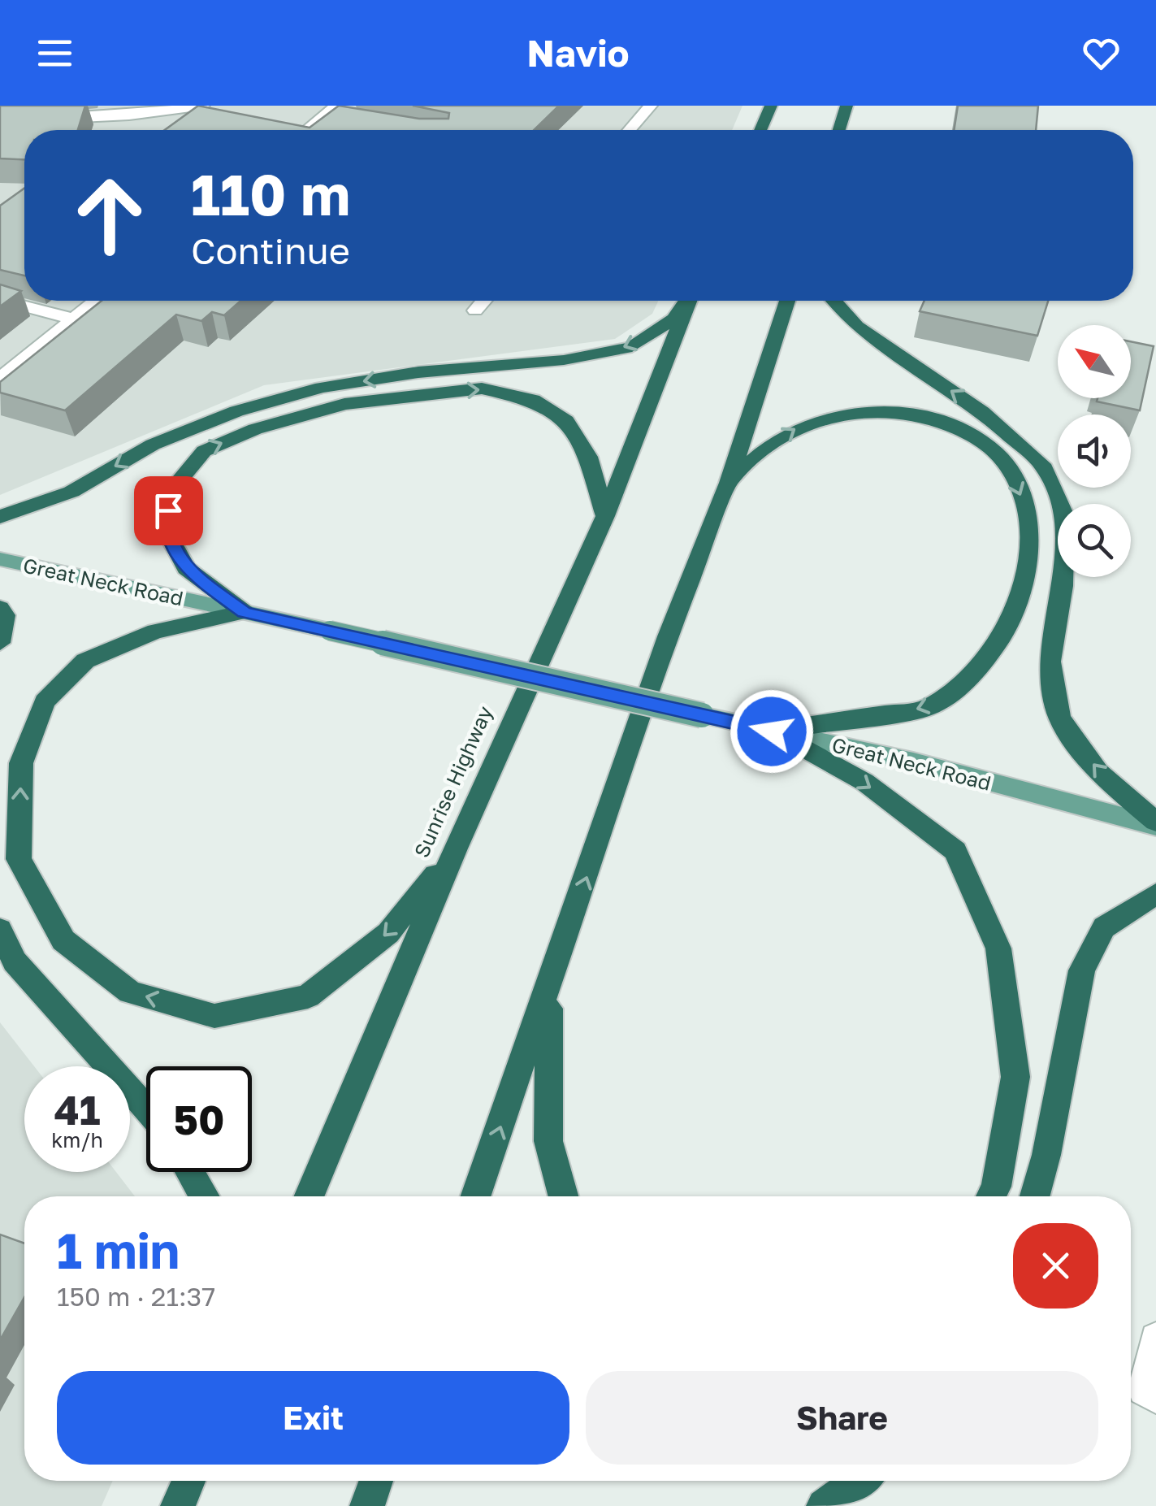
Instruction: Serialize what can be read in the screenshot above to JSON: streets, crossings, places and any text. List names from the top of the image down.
{
  "streets": {
    "highway": ["Sunrise Highway"],
    "main road": ["Great Neck Road"]
  },
  "north": "top left",
  "page": {
    "header": "Navio",
    "turn": ["110 m", "Continue"],
    "speed": "41 km/h",
    "limit": "50",
    "heading": ["1 min", "150 m · 21:37"],
    "buttons": ["Exit", "Share"]
  }
}
